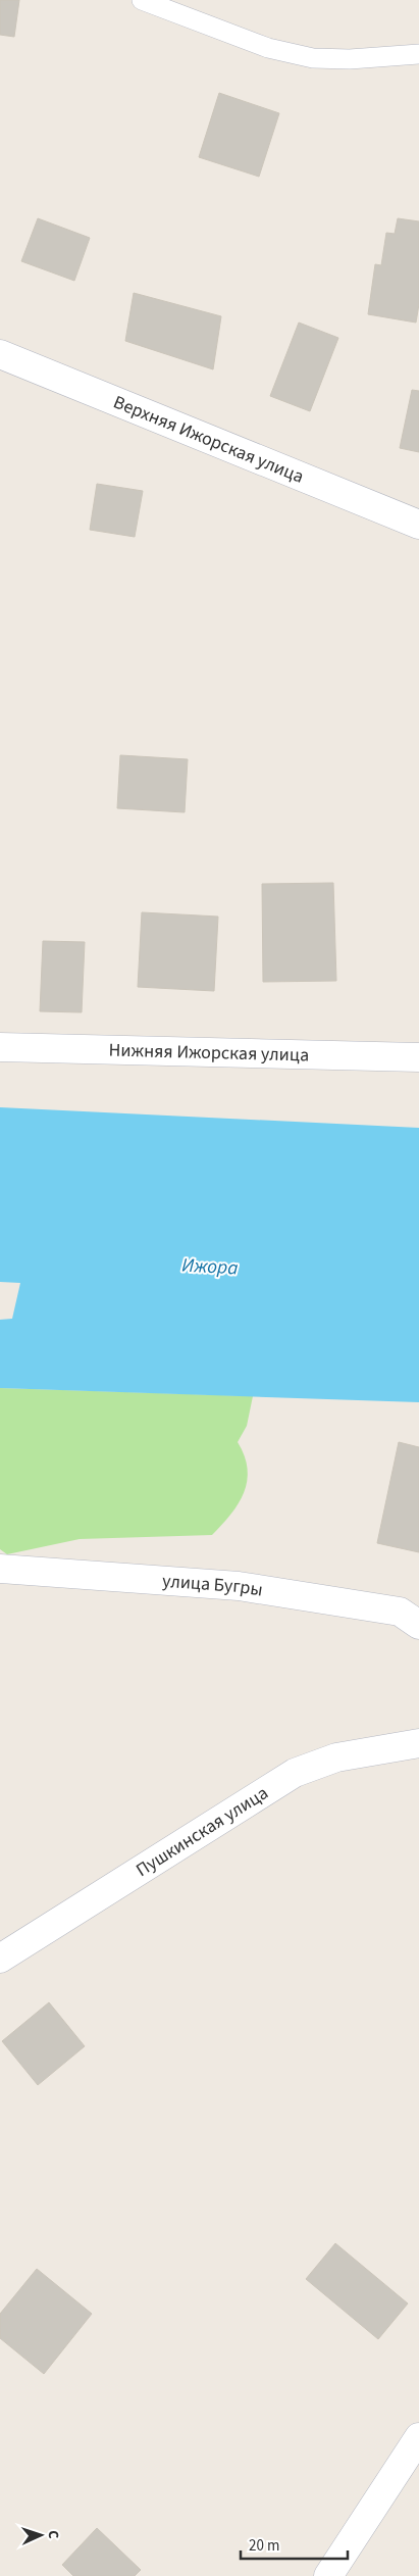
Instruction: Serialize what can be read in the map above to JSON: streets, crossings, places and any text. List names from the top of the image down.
{
  "streets": {
    "street": [
      "Верхняя Ижорская улица",
      "Нижняя Ижорская улица",
      "улица Бугры",
      "Пушкинская улица"
    ]
  },
  "water": ["Ижора"],
  "scale_bar": "20 m",
  "north": "right"
}
